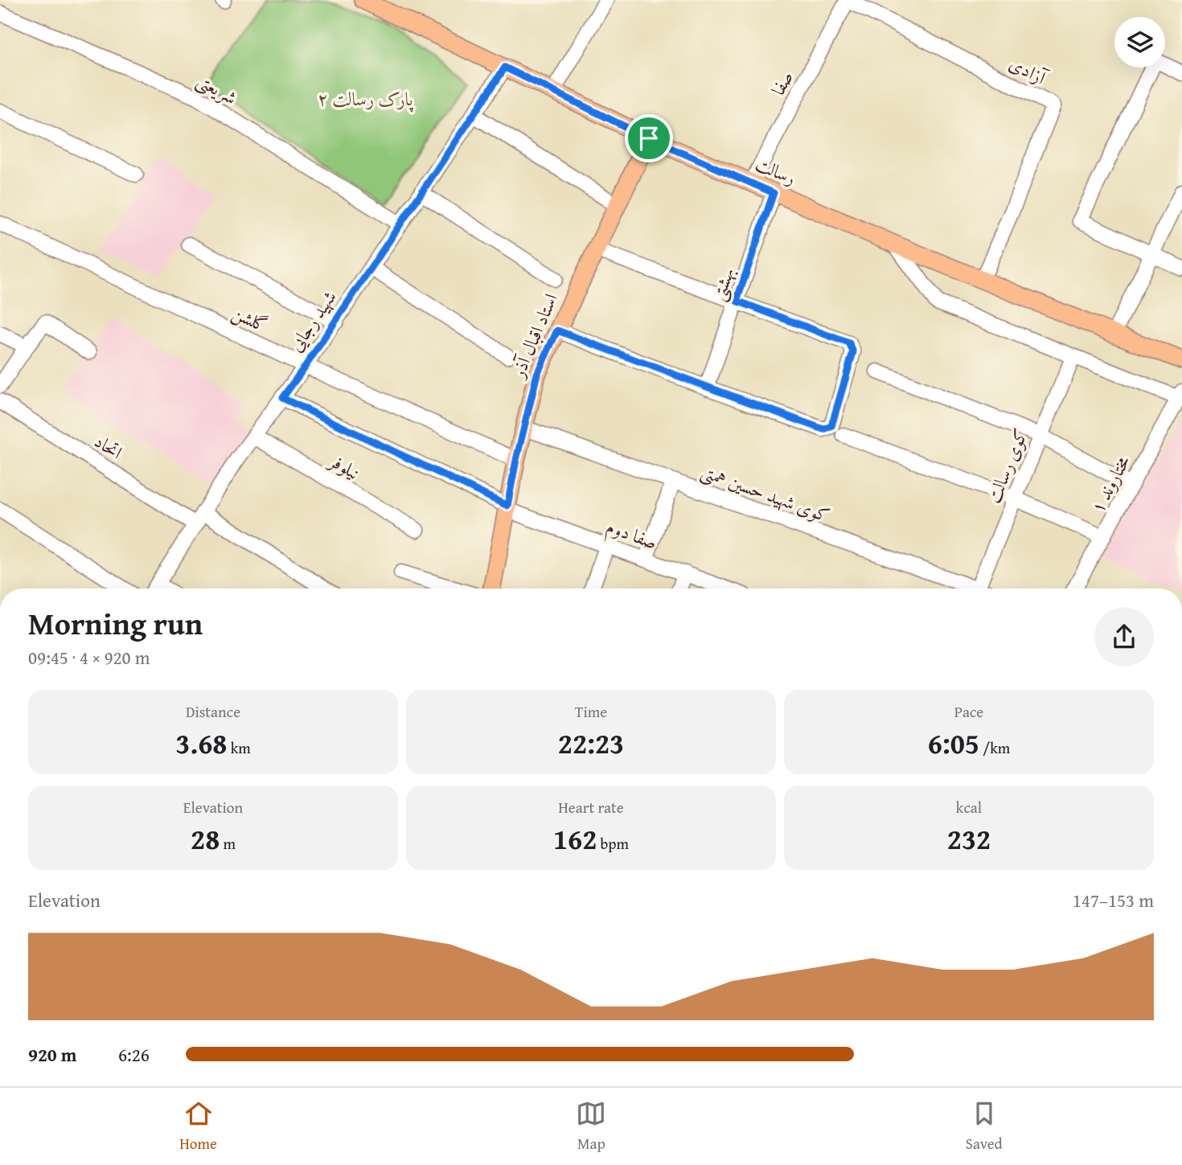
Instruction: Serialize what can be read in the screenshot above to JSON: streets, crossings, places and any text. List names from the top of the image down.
{
  "streets": {
    "main road": ["رسالت", "استاد اقبال آذر"],
    "street": [
      "آزادی",
      "صفا",
      "شریعتی",
      "بهشتی",
      "گلشن",
      "شهید رجایی",
      "اتحاد",
      "کوی رسالت",
      "نیلوفر",
      "مختاروند ۱",
      "کوی شهید حسین همتی",
      "صفا دوم"
    ]
  },
  "crossings": [
    ["آزادی", "صفا"],
    ["آزادی", "رسالت"],
    ["صفا", "رسالت"],
    ["شریعتی", "شهید رجایی"],
    ["رسالت", "بهشتی"],
    ["رسالت", "شهید رجایی"],
    ["رسالت", "استاد اقبال آذر"],
    ["گلشن", "شهید رجایی"],
    ["گلشن", "استاد اقبال آذر"],
    ["شهید رجایی", "اتحاد"],
    ["شهید رجایی", "نیلوفر"],
    ["شهید رجایی", "صفا دوم"],
    ["استاد اقبال آذر", "کوی شهید حسین همتی"],
    ["استاد اقبال آذر", "صفا دوم"]
  ],
  "parks": ["پارک رسالت ۲"],
  "page": {
    "heading": ["Morning run", "09:45 · 4 × 920 m"],
    "stats": [
      ["Distance", "3.68 km"],
      ["Time", "22:23"],
      ["Pace", "6:05 /km"],
      ["Elevation", "28 m"],
      ["Heart rate", "162 bpm"],
      ["kcal", "232"]
    ],
    "chart": ["Elevation", "147–153 m"],
    "list": [
      {
        "name": "920 m",
        "note": "6:26"
      }
    ],
    "tabs": ["Home", "Map", "Saved"]
  }
}
